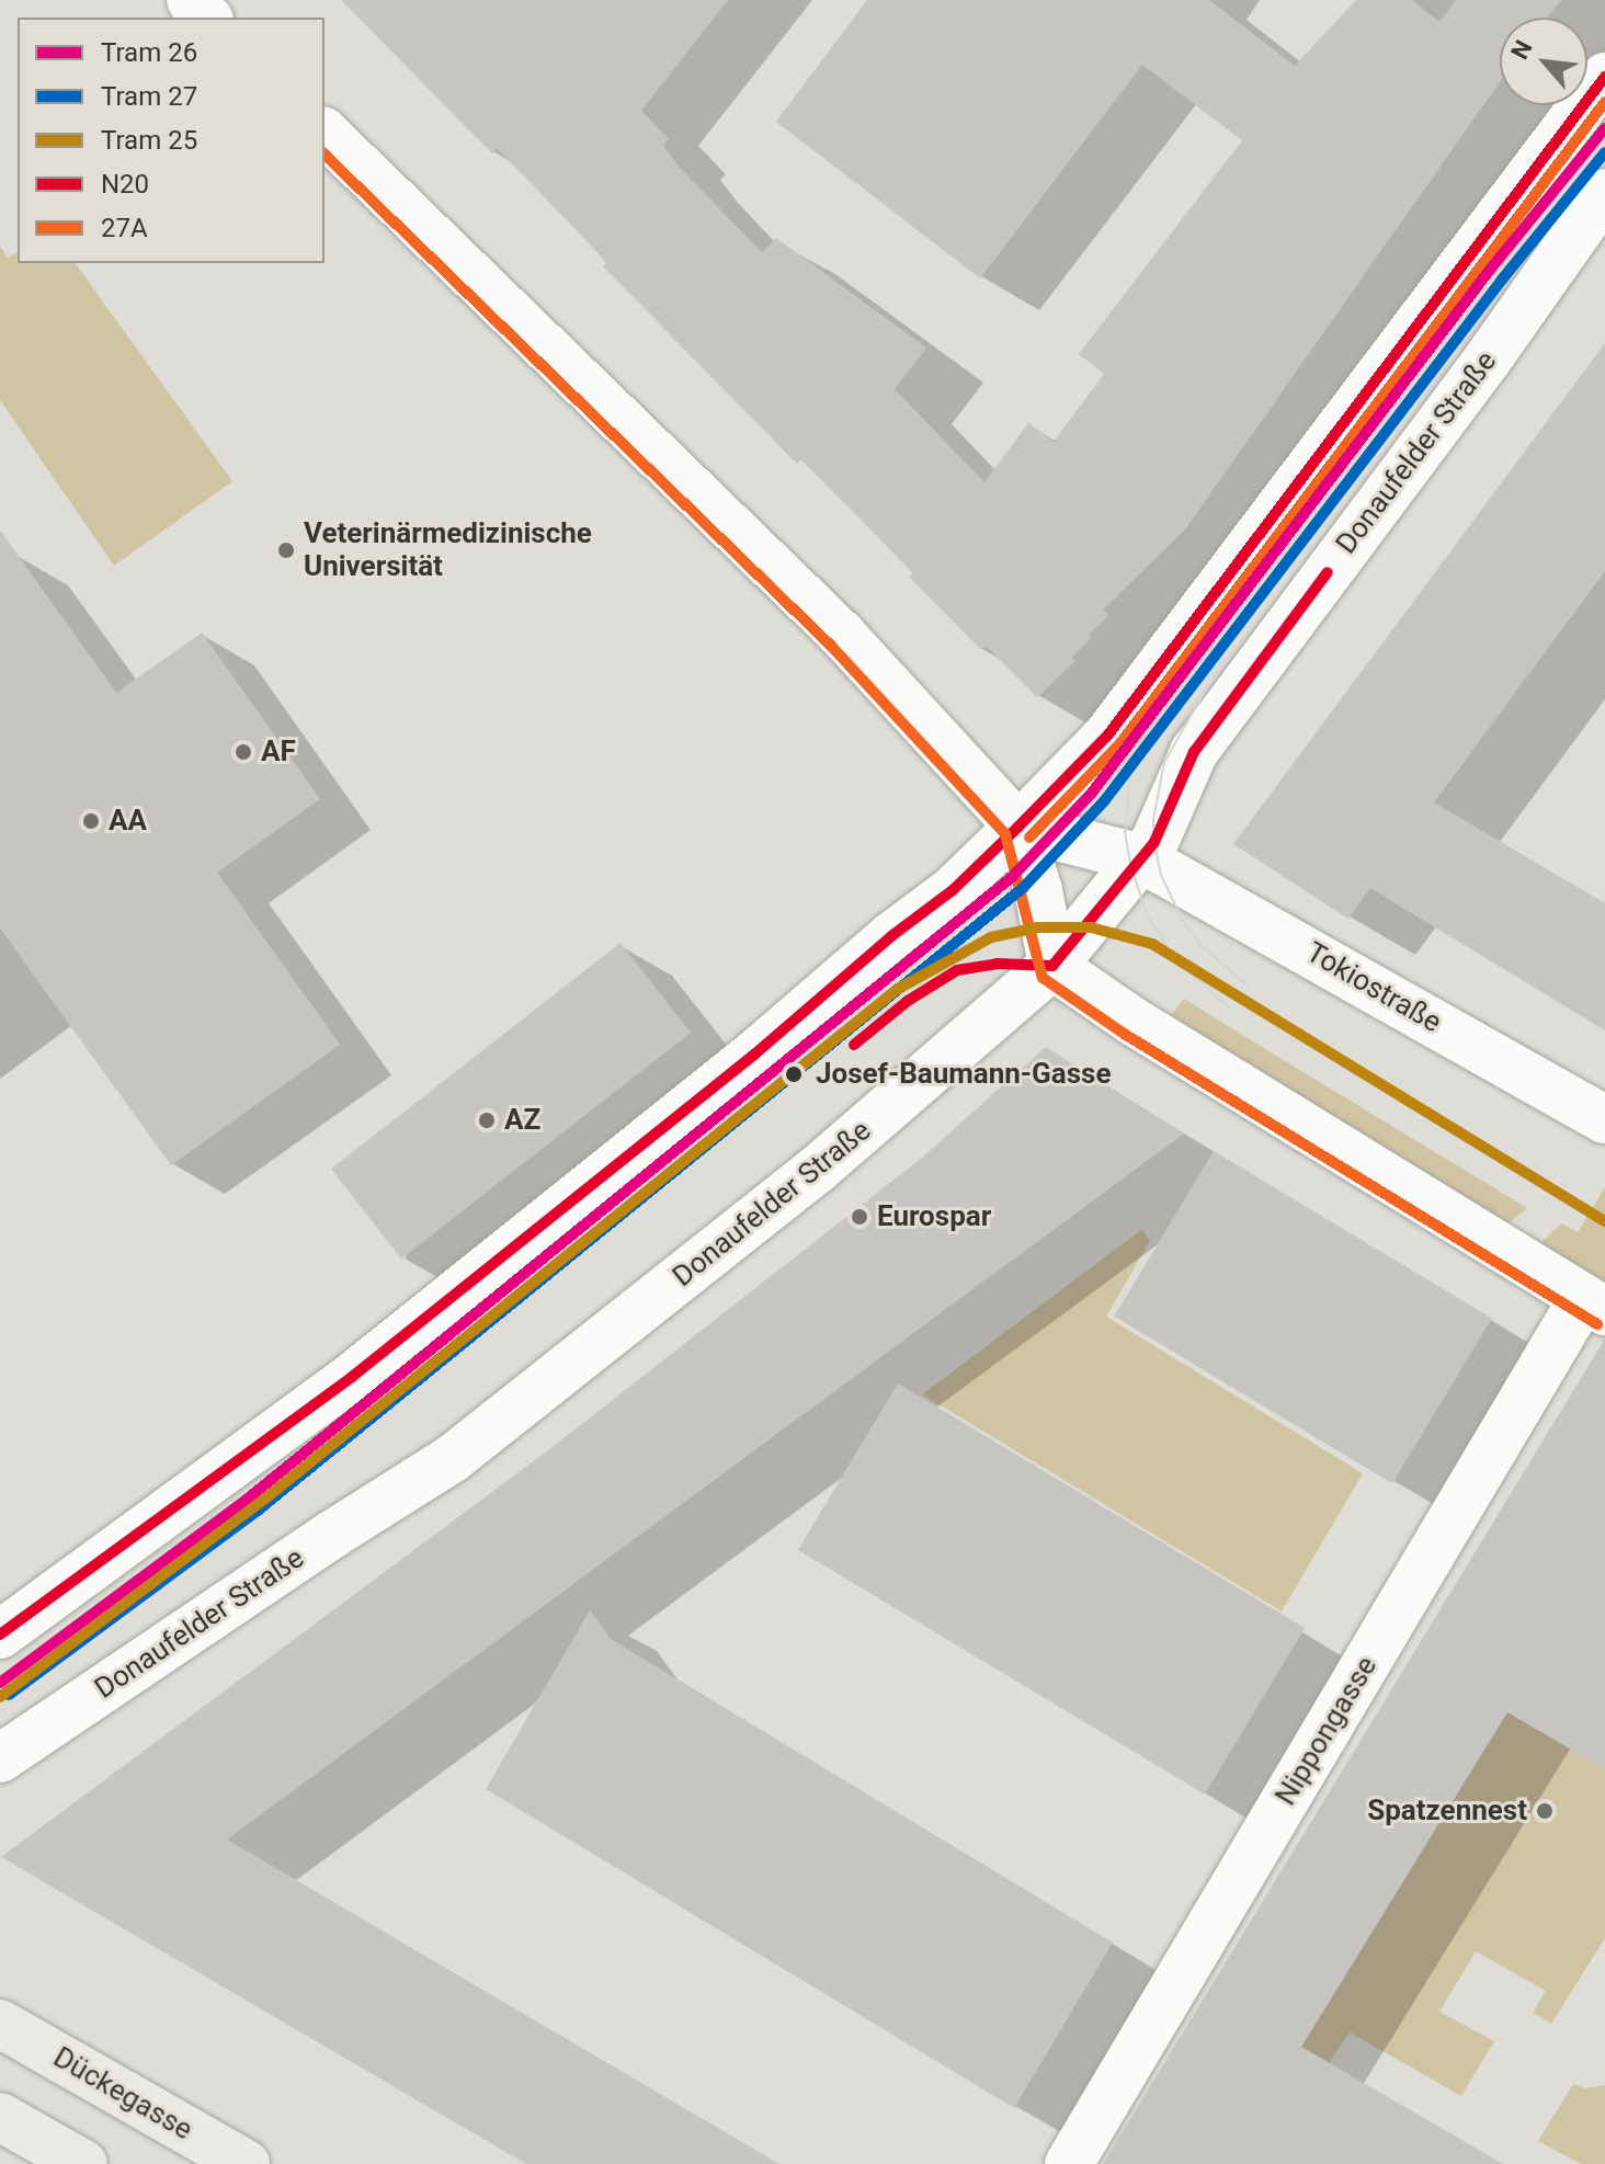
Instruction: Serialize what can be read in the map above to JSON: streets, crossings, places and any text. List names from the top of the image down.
{
  "streets": {
    "main road": [
      "Donaufelder Straße",
      "Tokiostraße",
      "Nippongasse",
      "Dückegasse"
    ]
  },
  "crossings": [
    ["Donaufelder Straße", "Tokiostraße"]
  ],
  "places": [
    "Veterinärmedizinische Universität",
    "AF",
    "AA",
    "Josef-Baumann-Gasse",
    "AZ",
    "Eurospar",
    "Spatzennest"
  ],
  "lines": [
    "transit line N20",
    "transit line 27A",
    "tram line 26",
    "tram line 27",
    "tram line 25"
  ],
  "legend": [
    "Tram 26",
    "Tram 27",
    "Tram 25",
    "N20",
    "27A"
  ],
  "north": "top left"
}
